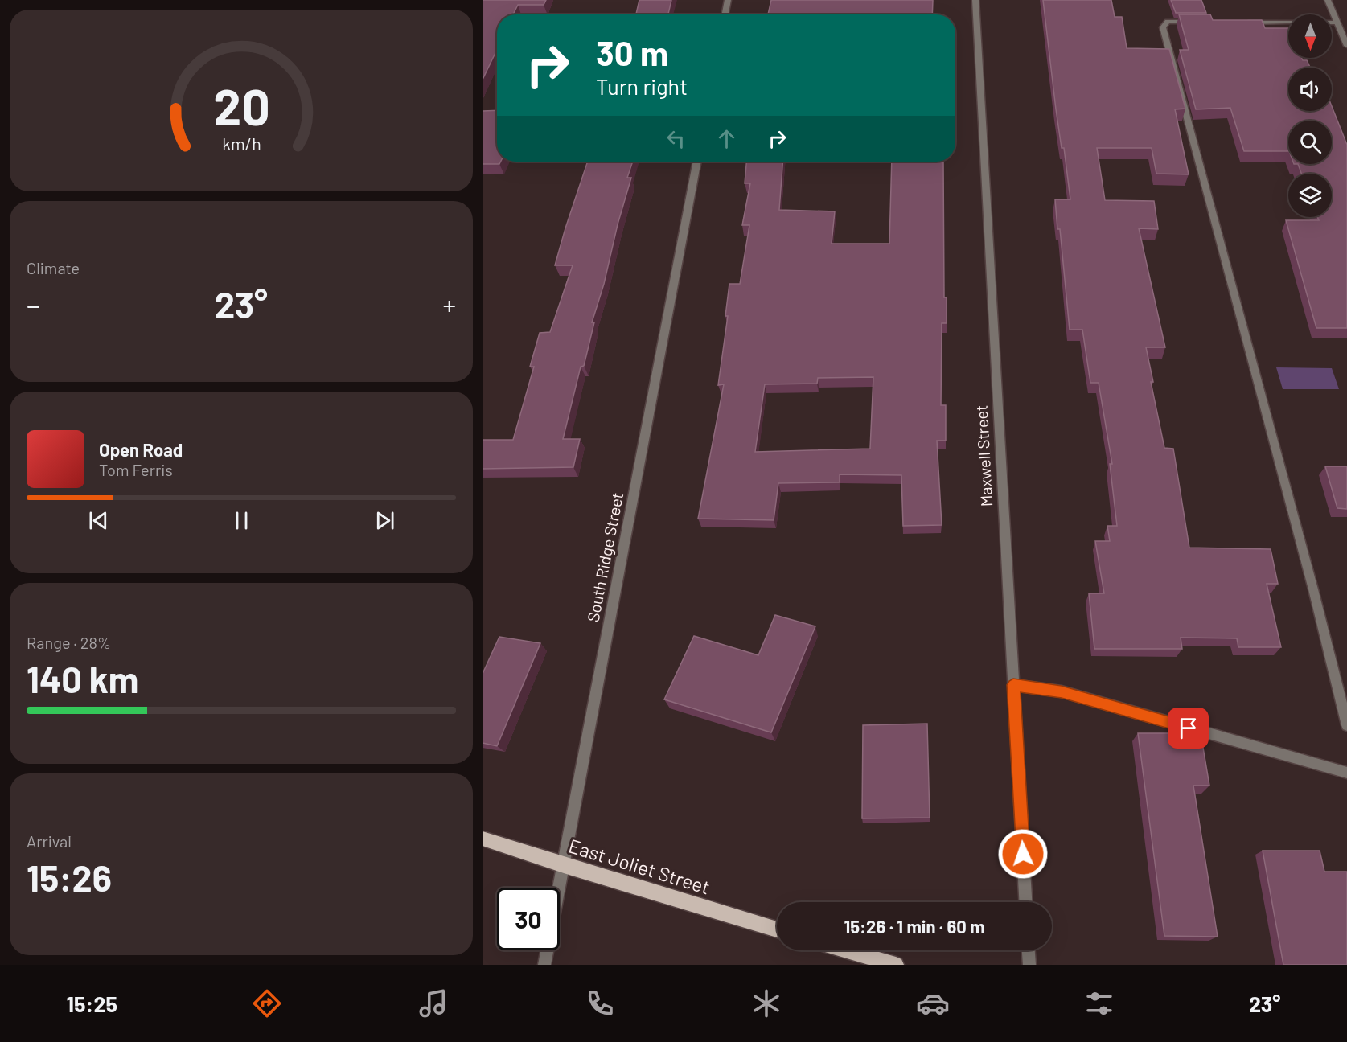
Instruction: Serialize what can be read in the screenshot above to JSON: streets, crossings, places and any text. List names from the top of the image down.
{
  "streets": {
    "main road": ["East Joliet Street"],
    "street": ["Maxwell Street", "South Ridge Street"]
  },
  "crossings": [
    ["South Ridge Street", "East Joliet Street"]
  ],
  "north": "bottom",
  "page": {
    "turn": ["30 m", "Turn right"],
    "tile": [
      "Climate",
      ["Range · 28%", "140 km"],
      ["Arrival", "15:26"]
    ],
    "heat": ["−", "23°", "+"],
    "song": ["Open Road", "Tom Ferris"],
    "limit": "30",
    "trip": "15:26 · 1 min · 60 m",
    "tabs": ["15:25", "23°"],
    "gauge": ["20", "km/h"]
  }
}
